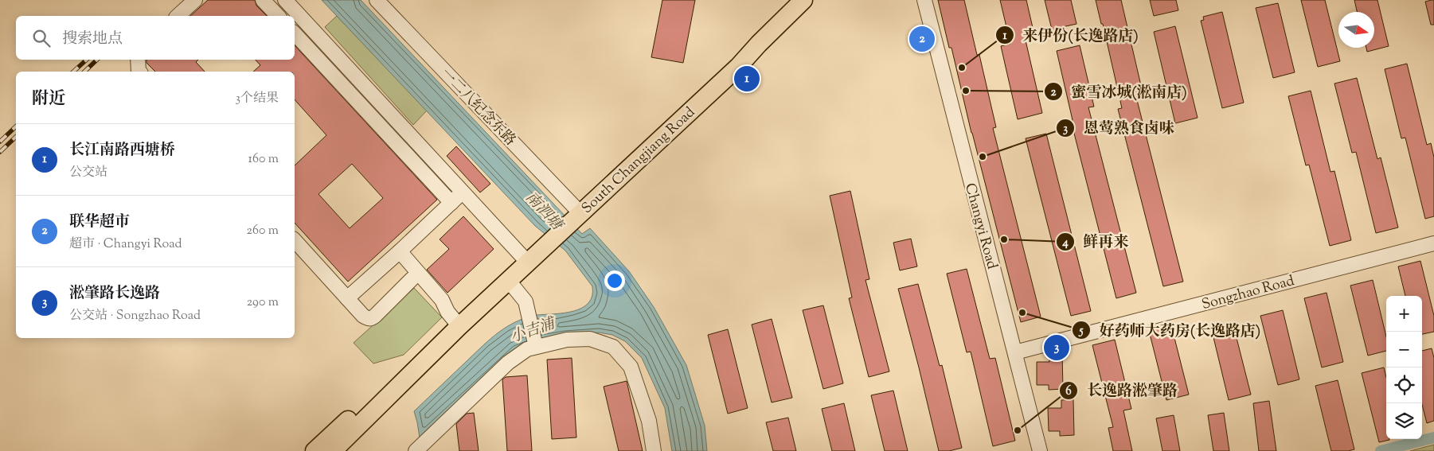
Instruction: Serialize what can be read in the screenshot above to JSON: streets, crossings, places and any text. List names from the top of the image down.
{
  "streets": {
    "main road": ["South Changjiang Road"],
    "street": ["一二八纪念东路", "Changyi Road", "Songzhao Road"]
  },
  "crossings": [
    ["一二八纪念东路", "South Changjiang Road"],
    ["Changyi Road", "Songzhao Road"]
  ],
  "water": ["南泗塘", "小吉浦"],
  "places": [
    "来伊份(长逸路店)",
    "蜜雪冰城(淞南店)",
    "恩莺熟食卤味",
    "鲜再来",
    "好药师大药房(长逸路店)",
    "长逸路淞肇路"
  ],
  "north": "right",
  "page": {
    "search": "搜索地点",
    "pins": ["2", "1", "3"],
    "heading": ["附近", "3个结果"],
    "list": [
      {
        "mark": "1",
        "name": "长江南路西塘桥",
        "note": "公交站",
        "value": "160 m"
      },
      {
        "mark": "2",
        "name": "联华超市",
        "note": "超市 · Changyi Road",
        "value": "260 m"
      },
      {
        "mark": "3",
        "name": "淞肇路长逸路",
        "note": "公交站 · Songzhao Road",
        "value": "290 m"
      }
    ],
    "map_buttons": ["+", "−"]
  }
}
